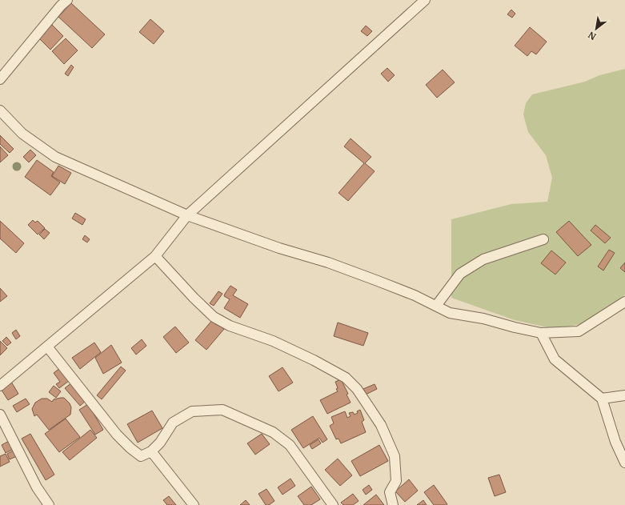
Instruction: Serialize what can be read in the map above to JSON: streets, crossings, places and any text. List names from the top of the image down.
{
  "north": "bottom left"
}
